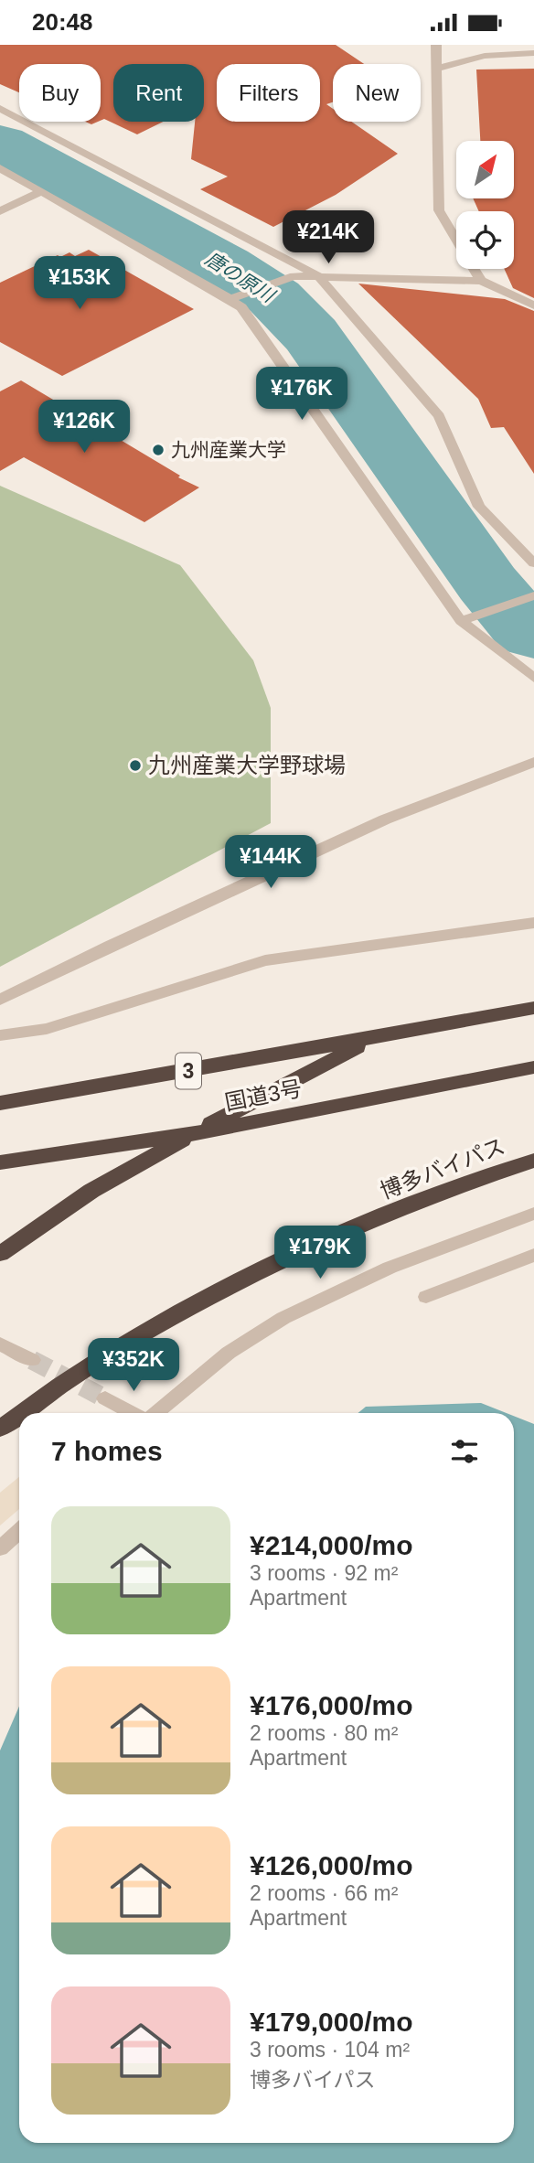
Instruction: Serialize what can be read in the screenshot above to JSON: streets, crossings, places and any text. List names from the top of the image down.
{
  "streets": {
    "highway": ["3", "国道3号", "博多バイパス"]
  },
  "crossings": [
    ["3", "国道3号"]
  ],
  "water": ["唐の原川"],
  "places": ["九州産業大学", "九州産業大学野球場"],
  "north": "top right",
  "page": {
    "status": "20:48",
    "chip": [
      "Buy",
      "Rent",
      "Filters",
      "New"
    ],
    "price": [
      "¥214K",
      "¥153K",
      "¥176K",
      "¥126K",
      "¥144K",
      "¥179K",
      "¥352K"
    ],
    "heading": "7 homes",
    "list": [
      {
        "name": "¥214,000/mo",
        "note": "3 rooms · 92 m² · Apartment"
      },
      {
        "name": "¥176,000/mo",
        "note": "2 rooms · 80 m² · Apartment"
      },
      {
        "name": "¥126,000/mo",
        "note": "2 rooms · 66 m² · Apartment"
      },
      {
        "name": "¥179,000/mo",
        "note": "3 rooms · 104 m² · 博多バイパス"
      }
    ]
  }
}
